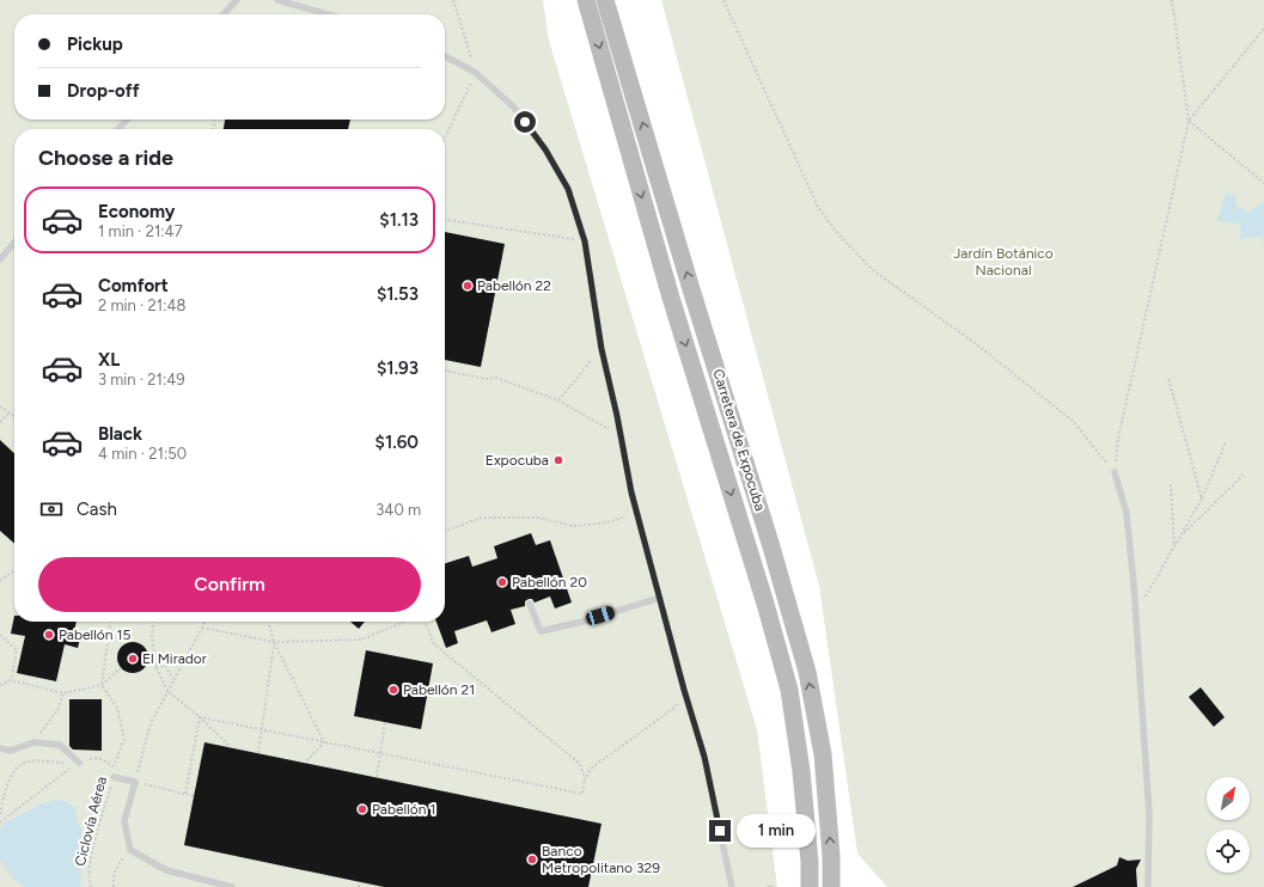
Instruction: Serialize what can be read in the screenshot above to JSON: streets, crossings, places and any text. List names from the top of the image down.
{
  "streets": {
    "main road": ["Carretera de Expocuba"],
    "path": ["Ciclovía Aérea"]
  },
  "parks": ["Jardín Botánico Nacional"],
  "places": [
    "Pabellón 22",
    "Expocuba",
    "Pabellón 20",
    "Pabellón 15",
    "El Mirador",
    "Pabellón 21",
    "Pabellón 1",
    "Banco Metropolitano 329"
  ],
  "north": "top right",
  "page": {
    "banner": ["Pickup", "Drop-off"],
    "heading": "Choose a ride",
    "list": [
      {
        "name": "Economy",
        "note": "1 min · 21:47",
        "value": "$1.13"
      },
      {
        "name": "Comfort",
        "note": "2 min · 21:48",
        "value": "$1.53"
      },
      {
        "name": "XL",
        "note": "3 min · 21:49",
        "value": "$1.93"
      },
      {
        "name": "Black",
        "note": "4 min · 21:50",
        "value": "$1.60"
      }
    ],
    "pay": ["Cash", "340 m"],
    "buttons": "Confirm",
    "bubble": "1 min"
  }
}
